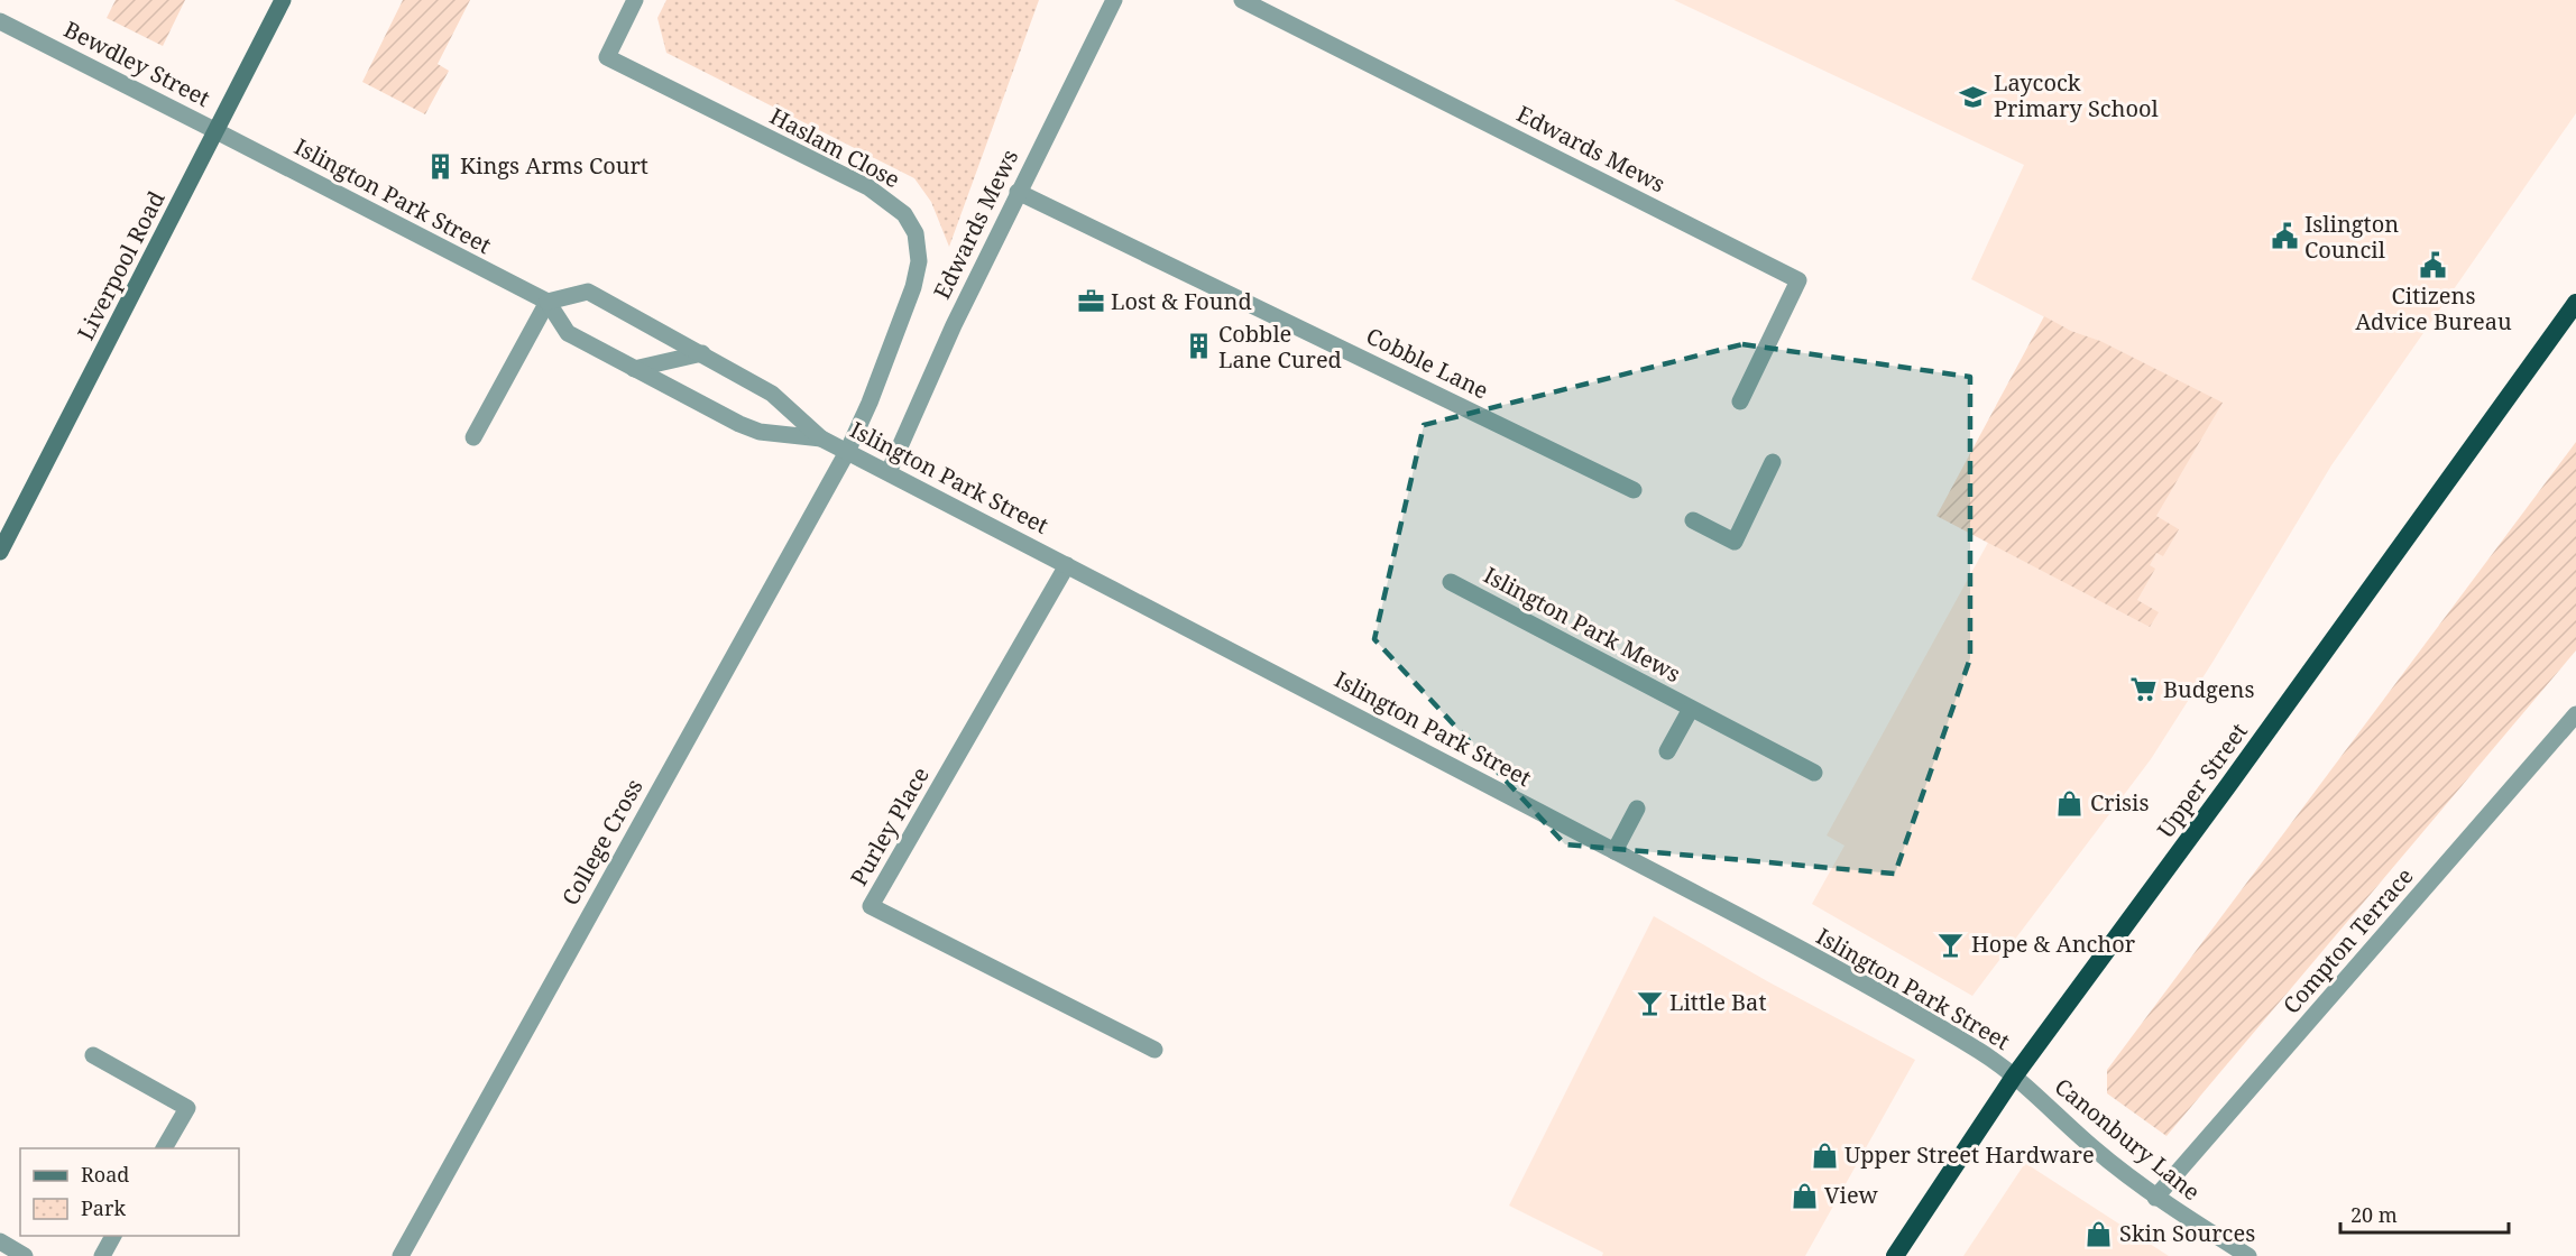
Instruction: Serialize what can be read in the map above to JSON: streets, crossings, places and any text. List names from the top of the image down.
{
  "streets": {
    "highway": ["Upper Street"],
    "main road": ["Liverpool Road"],
    "street": [
      "Bewdley Street",
      "Haslam Close",
      "Edwards Mews",
      "Islington Park Street",
      "Cobble Lane",
      "Islington Park Mews",
      "Purley Place",
      "College Cross",
      "Compton Terrace",
      "Canonbury Lane"
    ]
  },
  "crossings": [
    ["Bewdley Street", "Islington Park Street"],
    ["Bewdley Street", "Liverpool Road"],
    ["Haslam Close", "Islington Park Street"],
    ["Haslam Close", "College Cross"],
    ["Edwards Mews", "Islington Park Street"],
    ["Edwards Mews", "Cobble Lane"],
    ["Islington Park Street", "Liverpool Road"],
    ["Islington Park Street", "Upper Street"],
    ["Islington Park Street", "Purley Place"],
    ["Islington Park Street", "College Cross"],
    ["Islington Park Street", "Canonbury Lane"],
    ["Upper Street", "Canonbury Lane"],
    ["Compton Terrace", "Canonbury Lane"]
  ],
  "places": {
    "school or university": ["Laycock Primary School"],
    "building": ["Kings Arms Court", "Cobble Lane Cured"],
    "public building": ["Islington Council", "Citizens Advice Bureau"],
    "office": ["Lost & Found"],
    "supermarket": ["Budgens"],
    "shop": [
      "Crisis",
      "Upper Street Hardware",
      "View",
      "Skin Sources"
    ],
    "bar": ["Hope & Anchor", "Little Bat"]
  },
  "legend": ["Road", "Park"],
  "scale_bar": "20 m"
}
